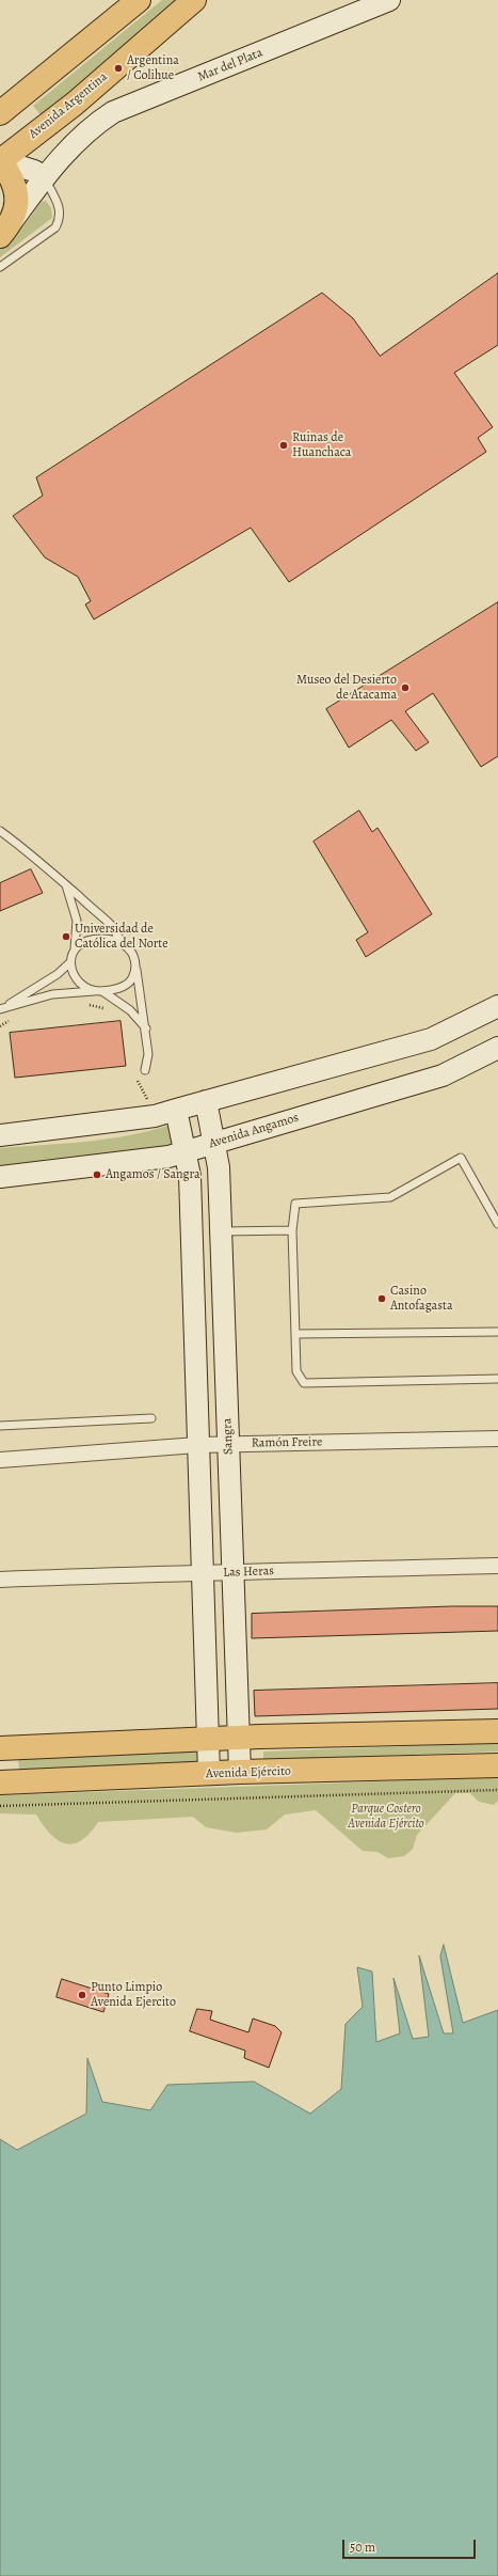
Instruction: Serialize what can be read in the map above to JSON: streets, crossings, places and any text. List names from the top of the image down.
{
  "streets": {
    "main road": ["Avenida Argentina", "Avenida Ejército"],
    "street": [
      "Mar del Plata",
      "Avenida Angamos",
      "Sangra",
      "Ramón Freire",
      "Las Heras"
    ]
  },
  "crossings": [
    ["Avenida Angamos", "Sangra"],
    ["Sangra", "Ramón Freire"],
    ["Sangra", "Las Heras"],
    ["Sangra", "Avenida Ejército"]
  ],
  "parks": ["Parque Costero Avenida Ejército"],
  "places": [
    "Argentina / Colihue",
    "Ruinas de Huanchaca",
    "Museo del Desierto de Atacama",
    "Universidad de Católica del Norte",
    "Angamos / Sangra",
    "Casino Antofagasta",
    "Punto Limpio Avenida Ejercito"
  ],
  "scale_bar": "50 m"
}
